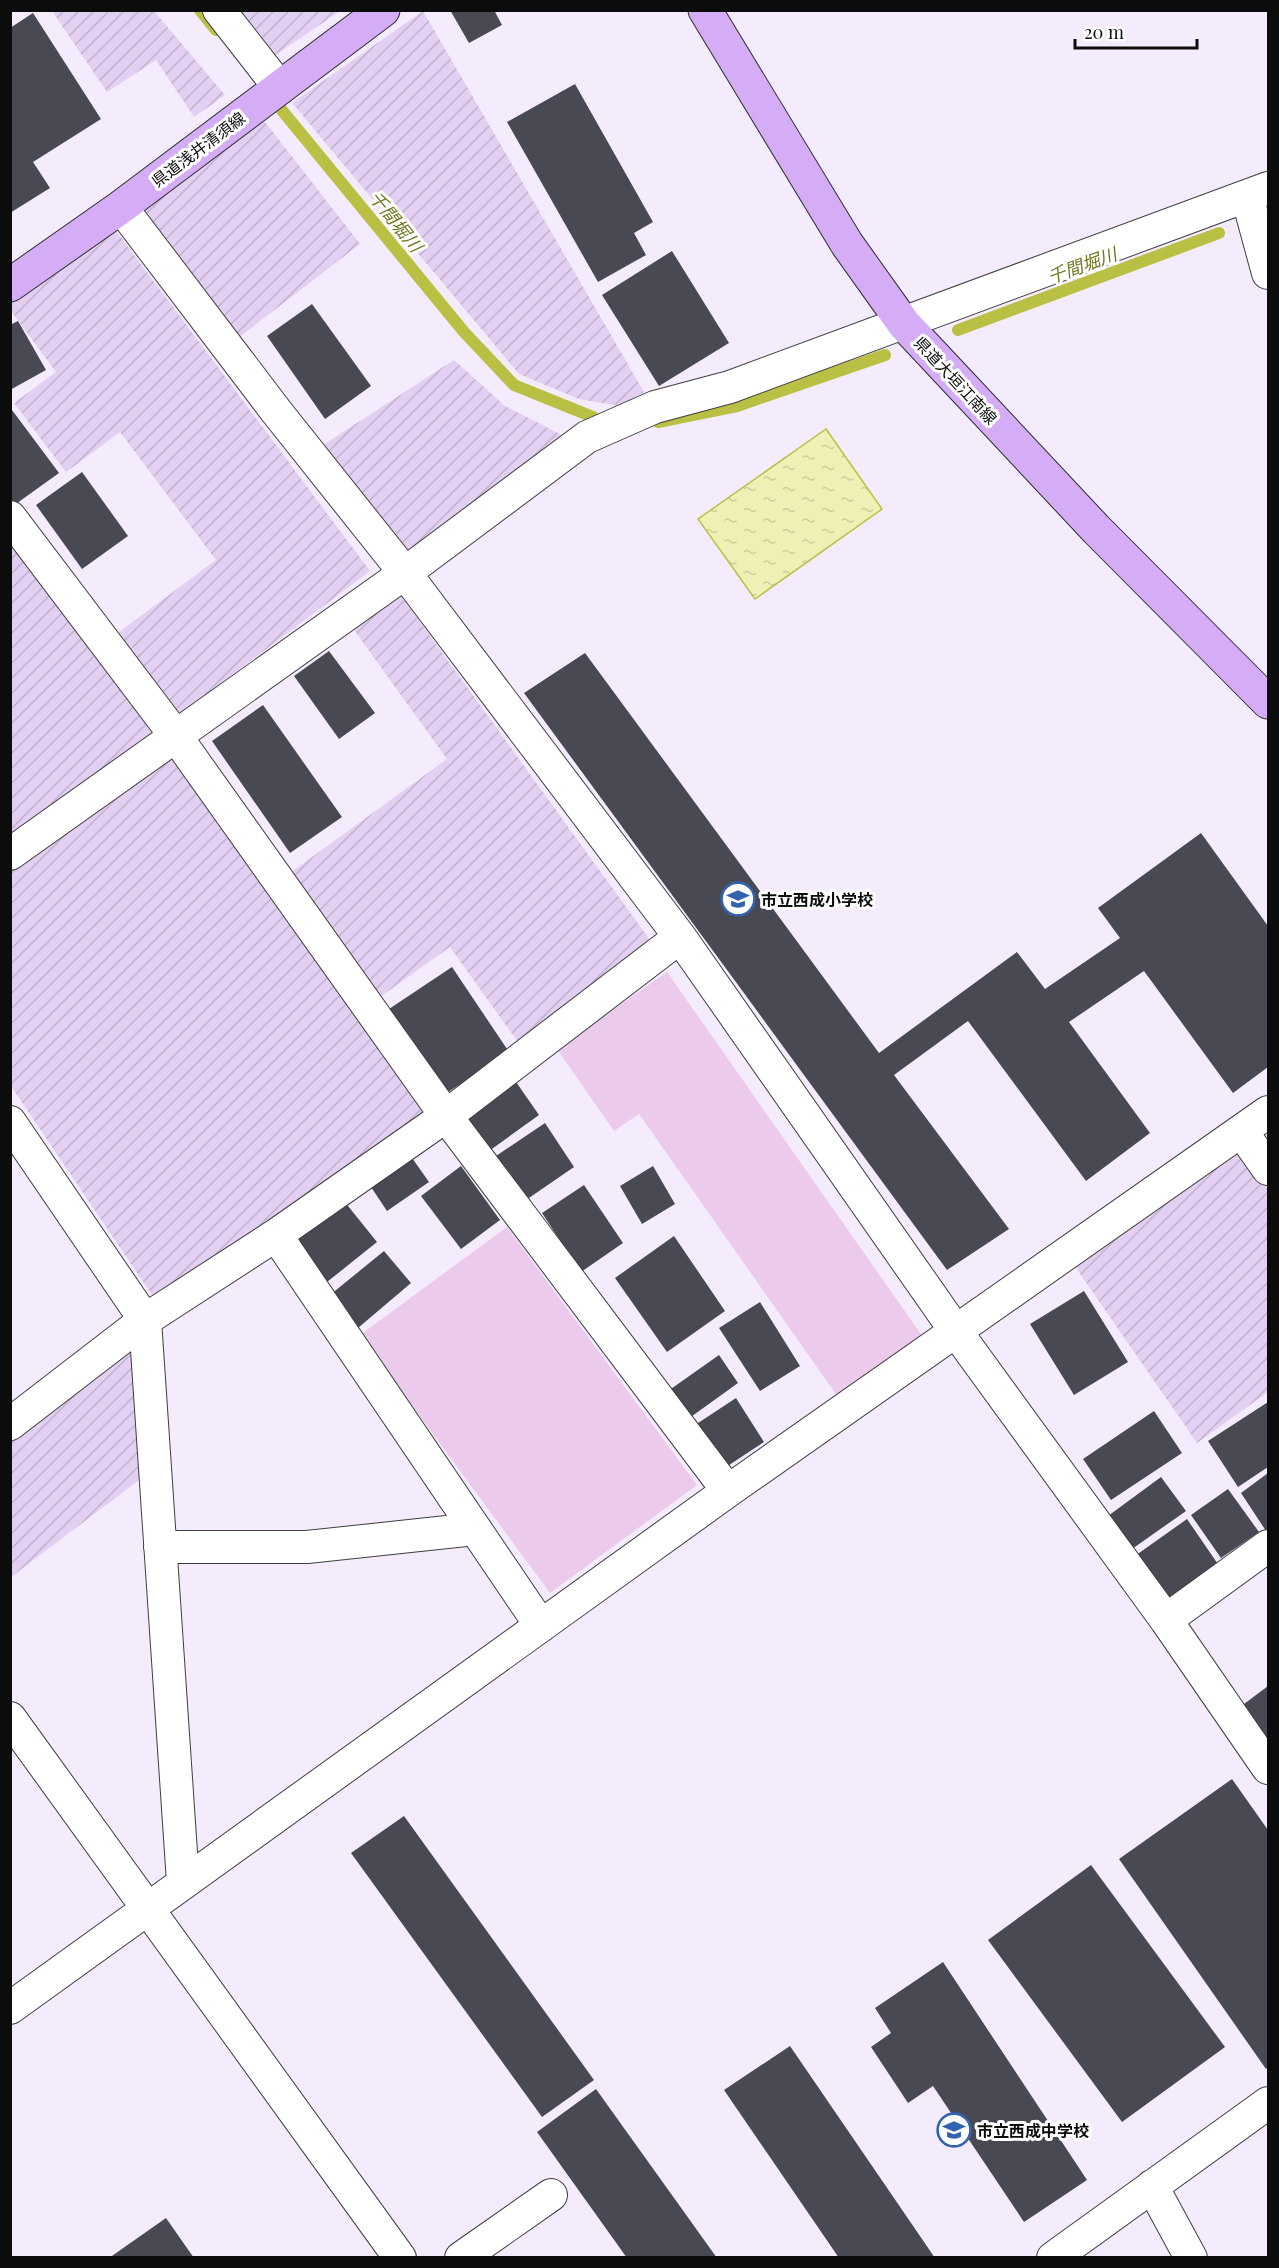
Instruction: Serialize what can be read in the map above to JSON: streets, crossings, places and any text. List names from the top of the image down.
{
  "streets": {
    "main road": ["県道浅井清須線", "県道大垣江南線"]
  },
  "water": ["千間堀川"],
  "places": {
    "school or university": ["市立西成小学校", "市立西成中学校"]
  },
  "scale_bar": "20 m"
}
